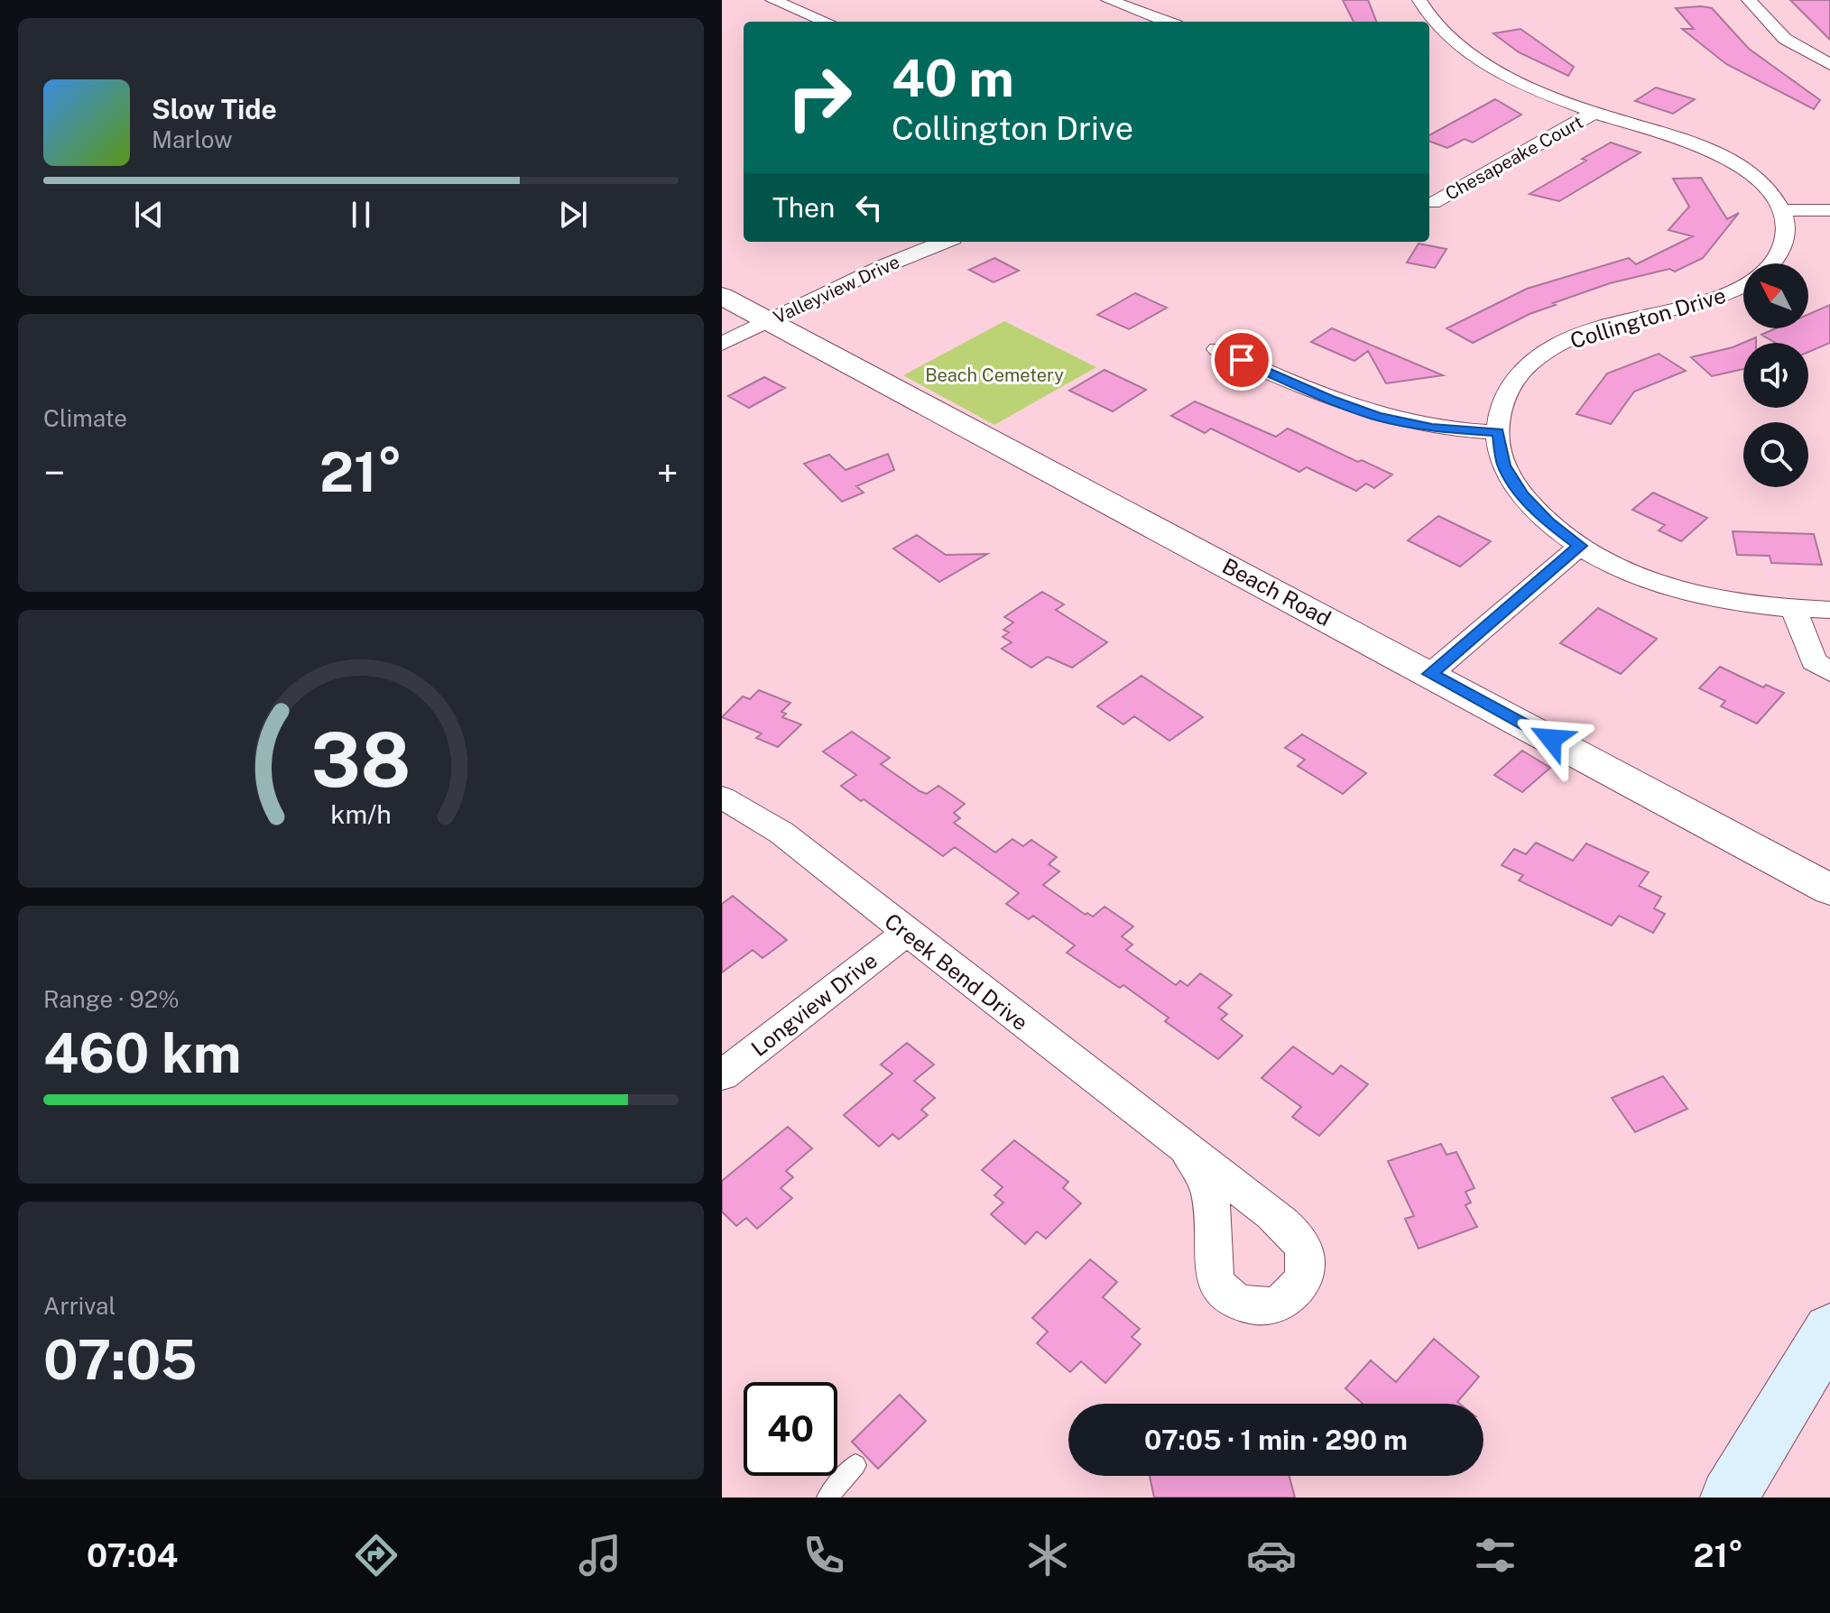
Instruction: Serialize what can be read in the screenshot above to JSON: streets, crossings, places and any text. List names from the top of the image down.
{
  "streets": {
    "street": [
      "Chesapeake Court",
      "Valleyview Drive",
      "Collington Drive",
      "Beach Road",
      "Creek Bend Drive",
      "Longview Drive"
    ]
  },
  "crossings": [
    ["Valleyview Drive", "Beach Road"],
    ["Creek Bend Drive", "Longview Drive"]
  ],
  "parks": ["Beach Cemetery"],
  "north": "top left",
  "page": {
    "turn": ["40 m", "Collington Drive"],
    "song": ["Slow Tide", "Marlow"],
    "then": "Then",
    "tile": [
      "Climate",
      ["Range · 92%", "460 km"],
      ["Arrival", "07:05"]
    ],
    "heat": ["−", "21°", "+"],
    "limit": "40",
    "trip": "07:05 · 1 min · 290 m",
    "tabs": ["07:04", "21°"],
    "gauge": ["38", "km/h"]
  }
}
